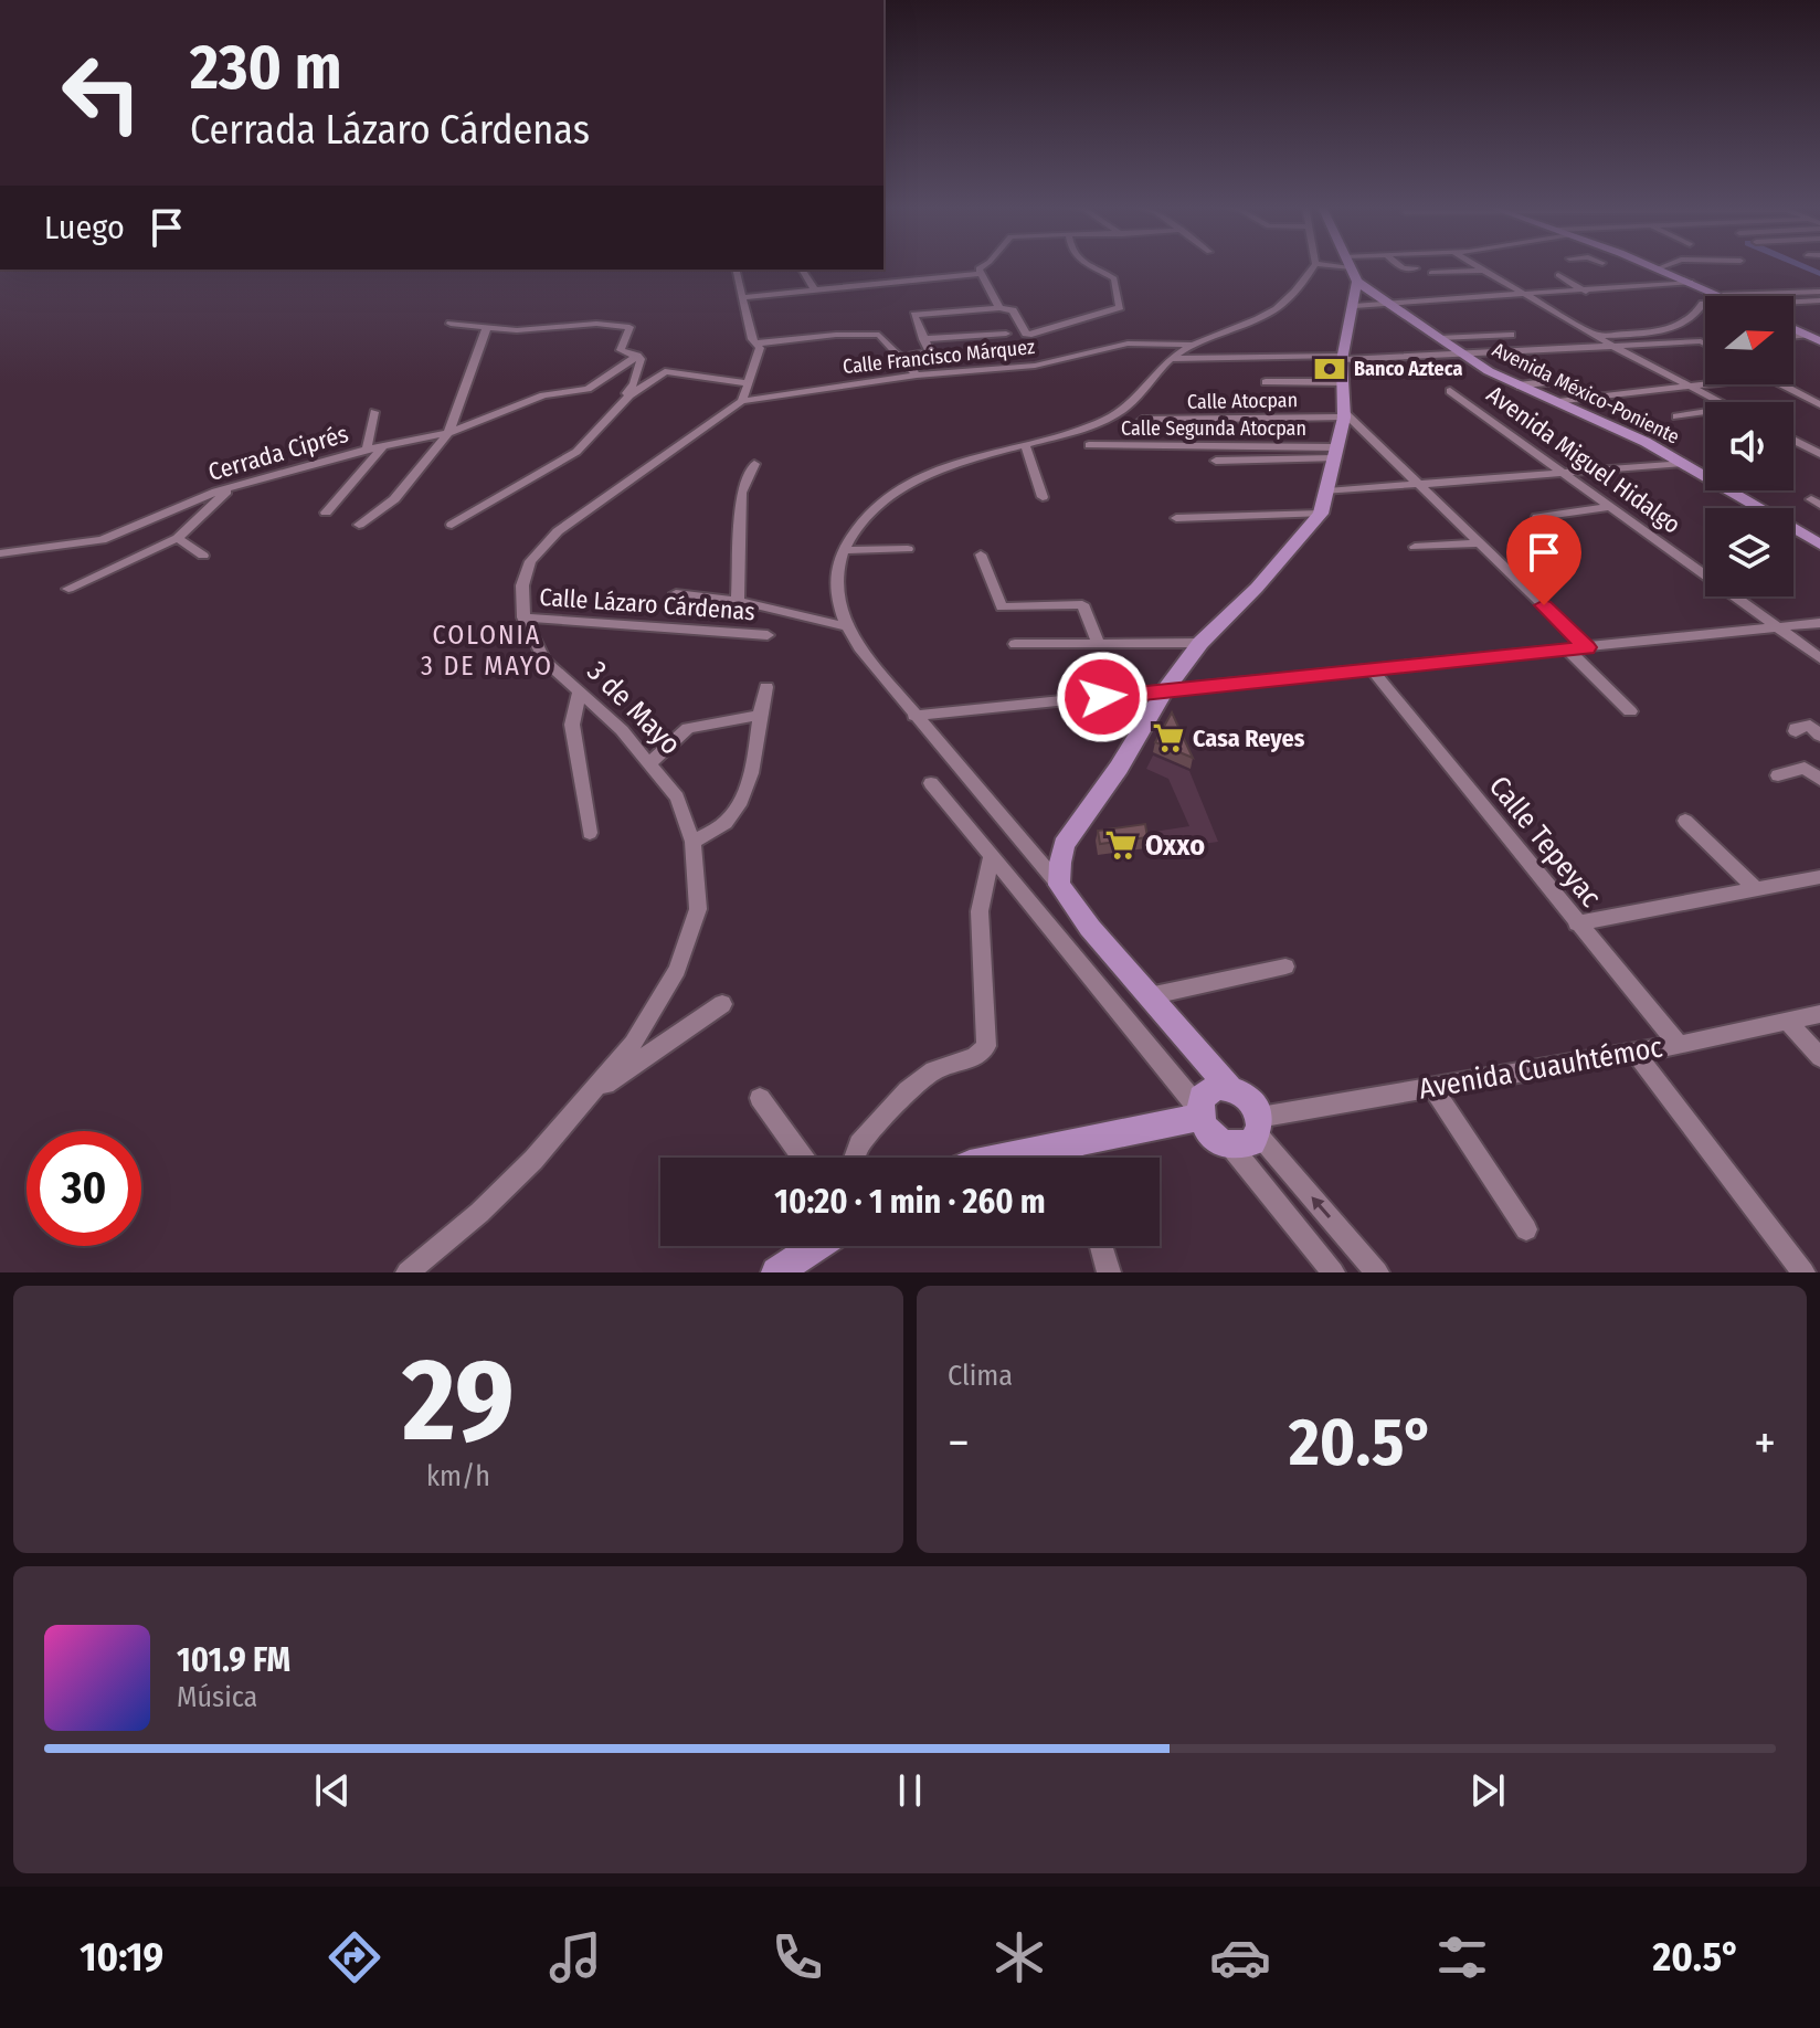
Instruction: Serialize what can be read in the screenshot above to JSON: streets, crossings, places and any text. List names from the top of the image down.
{
  "streets": {
    "main road": ["Avenida México-Poniente"],
    "street": [
      "Calle Francisco Márquez",
      "Calle Atocpan",
      "Calle Segunda Atocpan",
      "Cerrada Ciprés",
      "Avenida Miguel Hidalgo",
      "Calle Lázaro Cárdenas",
      "3 de Mayo",
      "Calle Tepeyac",
      "Avenida Cuauhtémoc"
    ]
  },
  "crossings": [
    ["Calle Francisco Márquez", "3 de Mayo"],
    ["Calle Lázaro Cárdenas", "3 de Mayo"],
    ["Calle Tepeyac", "Avenida Cuauhtémoc"]
  ],
  "districts": ["COLONIA 3 DE MAYO"],
  "places": {
    "bank": ["Banco Azteca"],
    "supermarket": ["Casa Reyes", "Oxxo"]
  },
  "north": "right",
  "page": {
    "turn": ["230 m", "Cerrada Lázaro Cárdenas"],
    "then": "Luego",
    "limit": "30",
    "trip": "10:20 · 1 min · 260 m",
    "tile": [
      ["29", "km/h"],
      "Clima"
    ],
    "heat": ["−", "20.5°", "+"],
    "song": ["101.9 FM", "Música"],
    "tabs": ["10:19", "20.5°"]
  }
}
